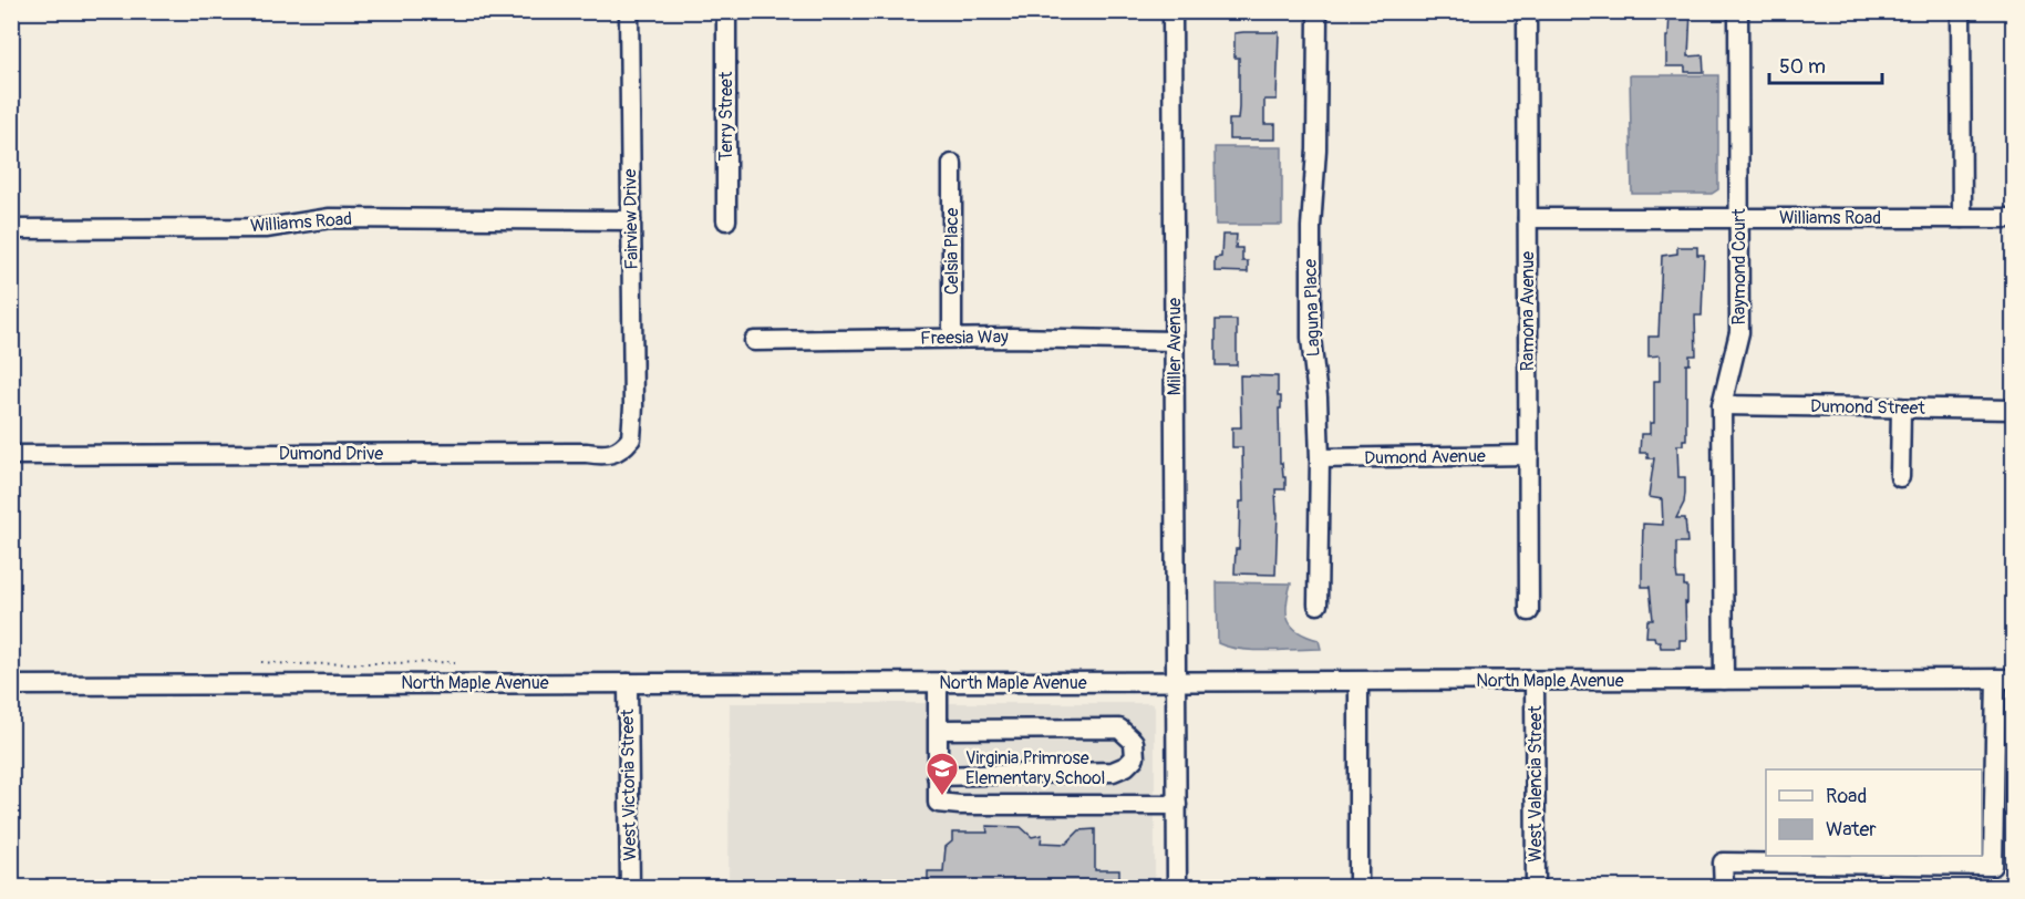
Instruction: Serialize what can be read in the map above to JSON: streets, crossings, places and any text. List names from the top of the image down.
{
  "streets": {
    "street": [
      "Terry Street",
      "Williams Road",
      "Fairview Drive",
      "Celsia Place",
      "Raymond Court",
      "Laguna Place",
      "Ramona Avenue",
      "Freesia Way",
      "Miller Avenue",
      "Dumond Street",
      "Dumond Drive",
      "Dumond Avenue",
      "North Maple Avenue",
      "West Valencia Street",
      "West Victoria Street"
    ]
  },
  "crossings": [
    ["Williams Road", "Fairview Drive"],
    ["Williams Road", "Raymond Court"],
    ["Williams Road", "Ramona Avenue"],
    ["Fairview Drive", "Dumond Drive"],
    ["Celsia Place", "Freesia Way"],
    ["Raymond Court", "Dumond Street"],
    ["Raymond Court", "North Maple Avenue"],
    ["Laguna Place", "Dumond Avenue"],
    ["Ramona Avenue", "Dumond Avenue"],
    ["Freesia Way", "Miller Avenue"],
    ["Miller Avenue", "North Maple Avenue"],
    ["North Maple Avenue", "West Valencia Street"],
    ["North Maple Avenue", "West Victoria Street"]
  ],
  "places": {
    "school or university": ["Virginia Primrose Elementary School"]
  },
  "legend": ["Road", "Water"],
  "scale_bar": "50 m"
}
